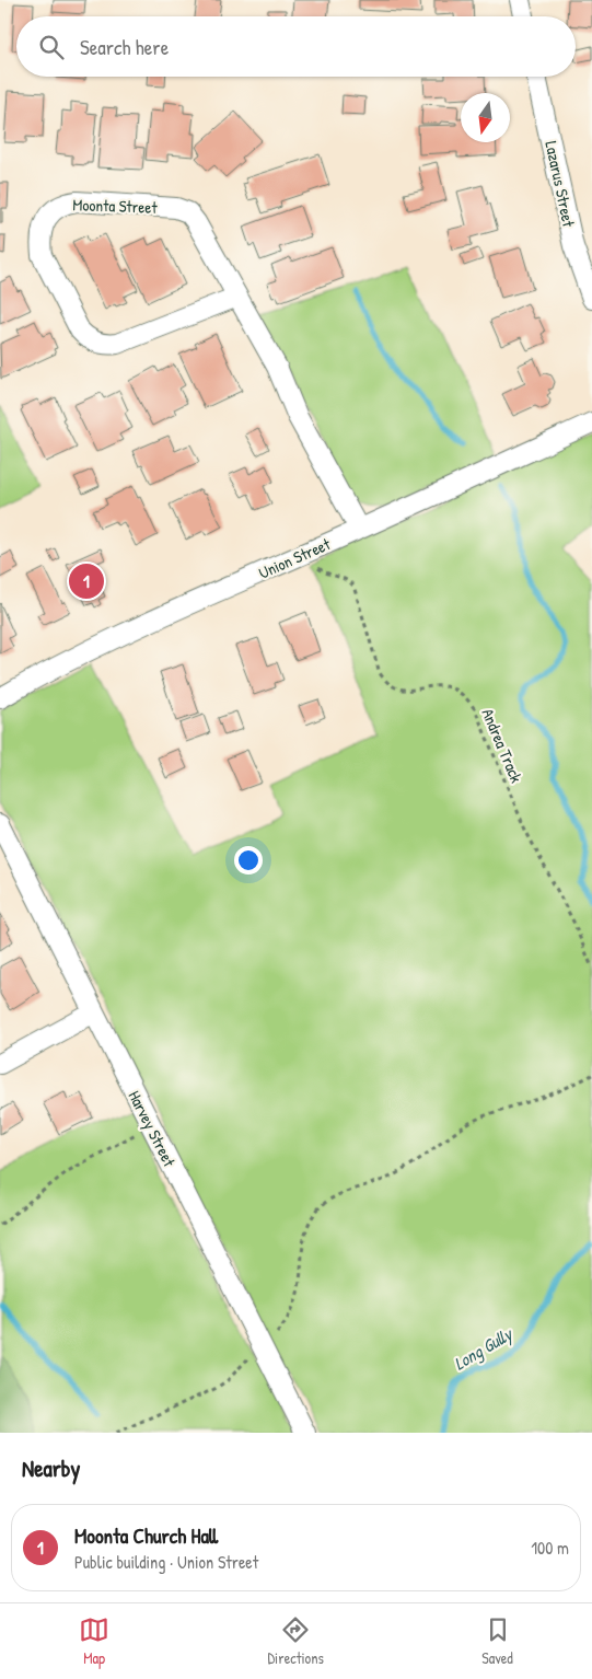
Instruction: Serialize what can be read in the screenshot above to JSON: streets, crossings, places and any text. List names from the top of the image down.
{
  "streets": {
    "street": [
      "Lazarus Street",
      "Moonta Street",
      "Union Street",
      "Harvey Street"
    ],
    "path": ["Andrea Track"]
  },
  "crossings": [
    ["Moonta Street", "Union Street"],
    ["Union Street", "Andrea Track"]
  ],
  "water": ["Long Gully"],
  "north": "bottom",
  "page": {
    "search": "Search here",
    "pins": "1",
    "heading": "Nearby",
    "list": [
      {
        "mark": "1",
        "name": "Moonta Church Hall",
        "note": "Public building · Union Street",
        "value": "100 m"
      }
    ],
    "nav": ["Map", "Directions", "Saved"]
  }
}
